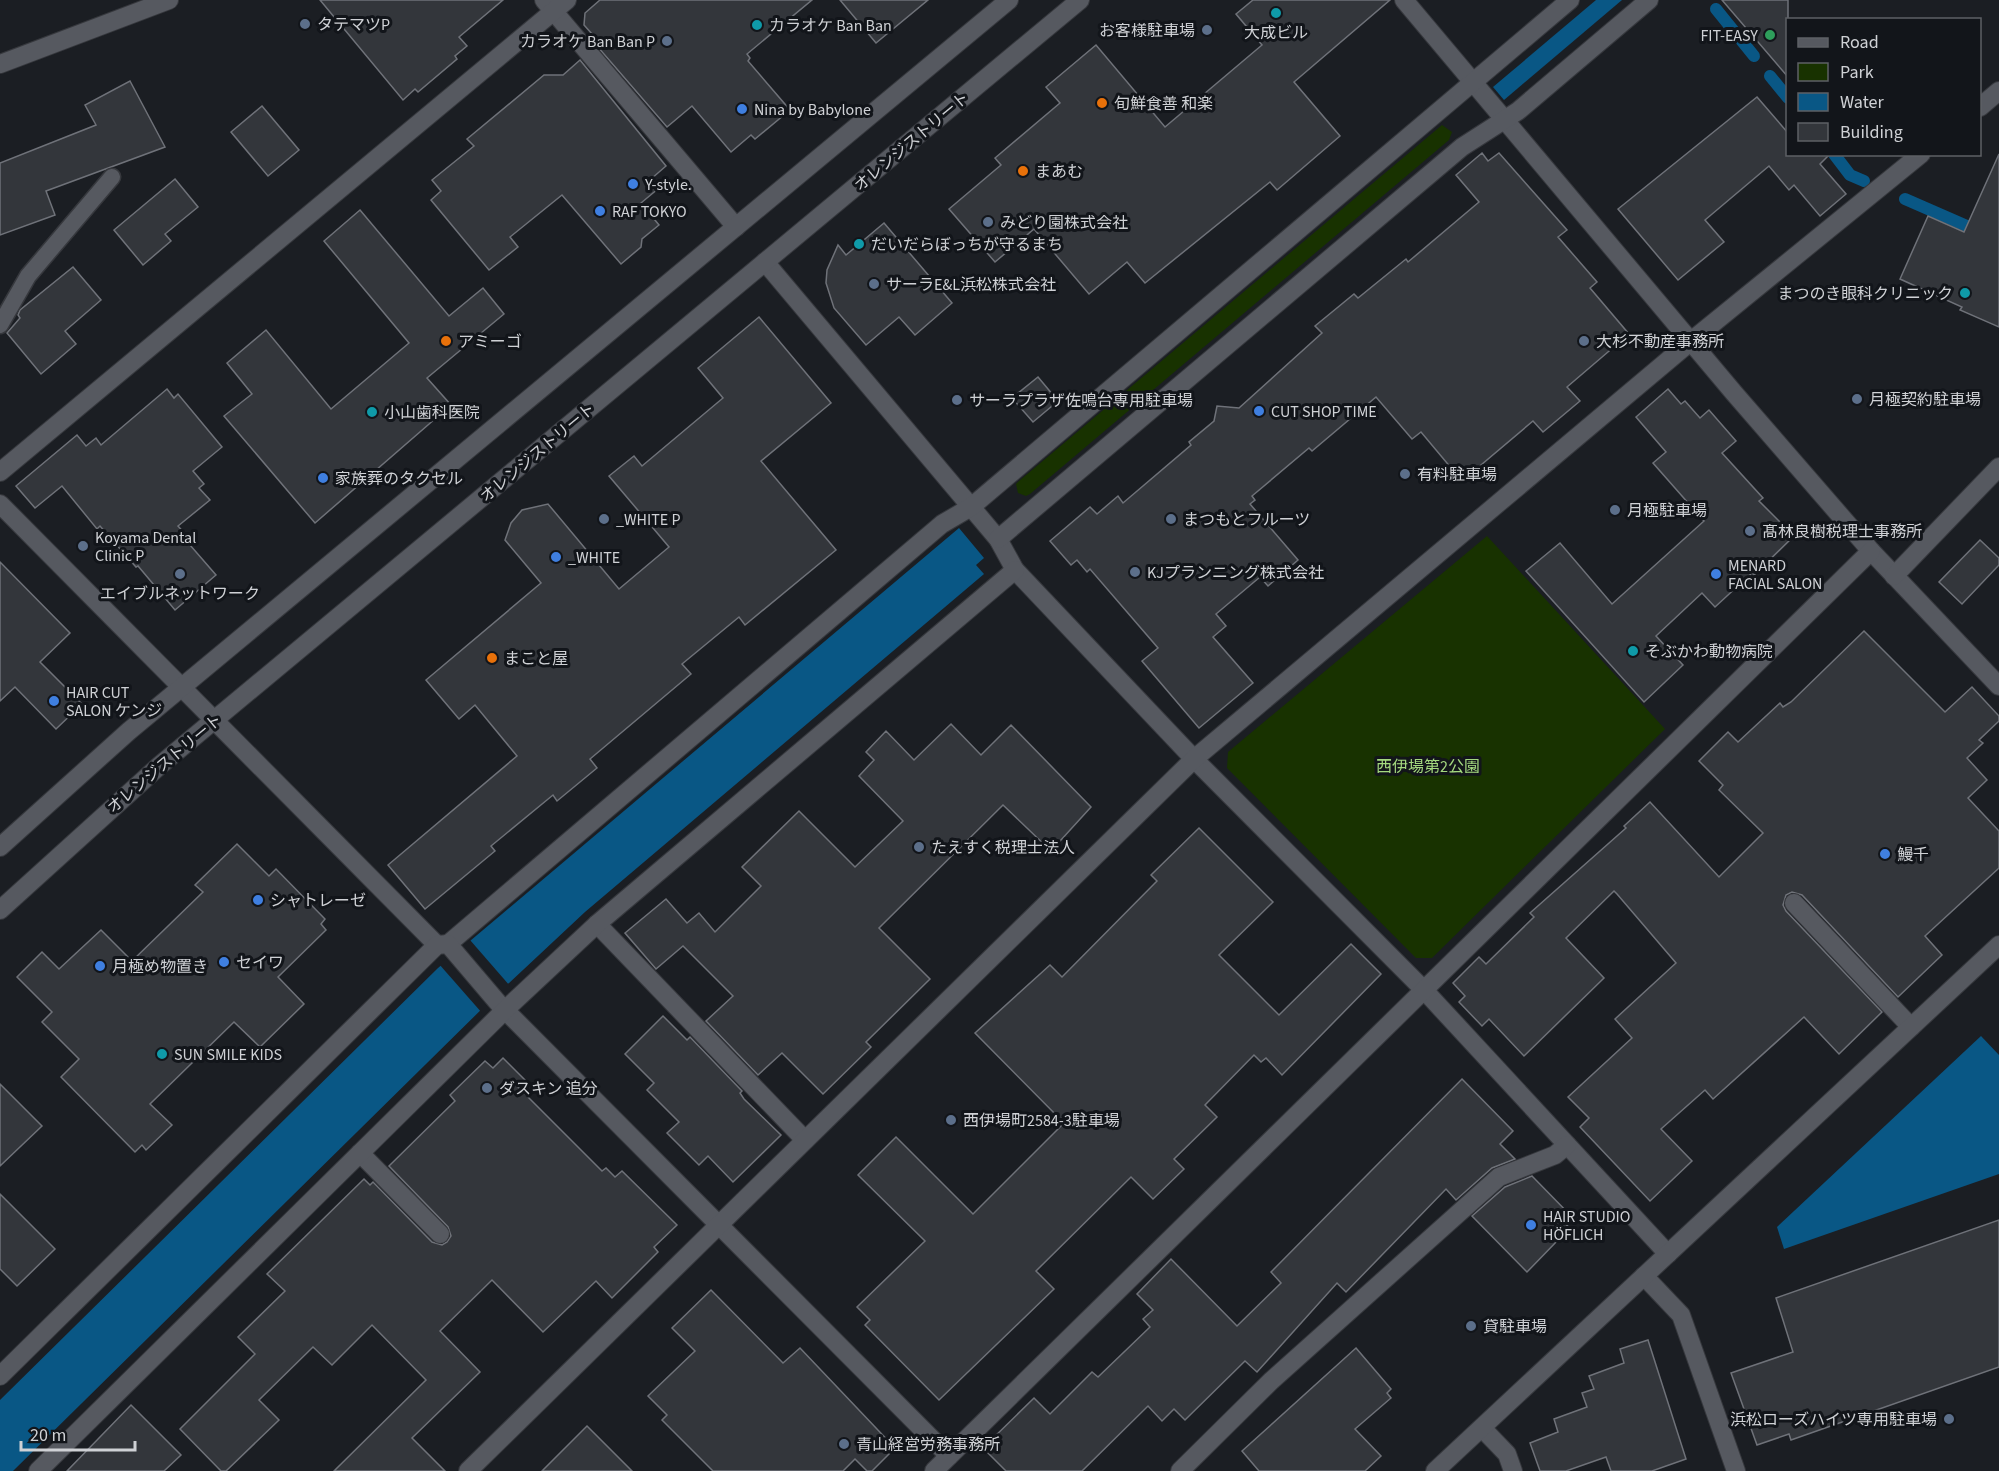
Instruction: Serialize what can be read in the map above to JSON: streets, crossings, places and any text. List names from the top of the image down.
{
  "streets": {
    "street": ["オレンジストリート"]
  },
  "parks": ["西伊場第2公園"],
  "places": [
    "大成ビル",
    "タテマツP",
    "カラオケ Ban Ban",
    "お客様駐車場",
    "FIT-EASY",
    "カラオケ Ban Ban P",
    "旬鮮食善 和楽",
    "Nina by Babylone",
    "まあむ",
    "Y-style.",
    "RAF TOKYO",
    "みどり園株式会社",
    "だいだらぼっちが守るまち",
    "サーラE&L浜松株式会社",
    "まつのき眼科クリニック",
    "アミーゴ",
    "大杉不動産事務所",
    "月極契約駐車場",
    "サーラプラザ佐鳴台専用駐車場",
    "CUT SHOP TIME",
    "小山歯科医院",
    "有料駐車場",
    "家族葬のタクセル",
    "月極駐車場",
    "_WHITE P",
    "まつもとフルーツ",
    "髙林良樹税理士事務所",
    "Koyama Dental Clinic P",
    "_WHITE",
    "KJプランニング株式会社",
    "エイブルネットワーク",
    "MENARD FACIAL SALON",
    "そぶかわ動物病院",
    "まこと屋",
    "HAIR CUT SALON ケンジ",
    "たえすく税理士法人",
    "鰻千",
    "シャトレーゼ",
    "セイワ",
    "月極め物置き",
    "SUN SMILE KIDS",
    "ダスキン 追分",
    "西伊場町2584-3駐車場",
    "HAIR STUDIO HÖFLICH",
    "貸駐車場",
    "浜松ローズハイツ専用駐車場",
    "青山経営労務事務所"
  ],
  "legend": [
    "Road",
    "Park",
    "Water",
    "Building"
  ],
  "scale_bar": "20 m"
}
